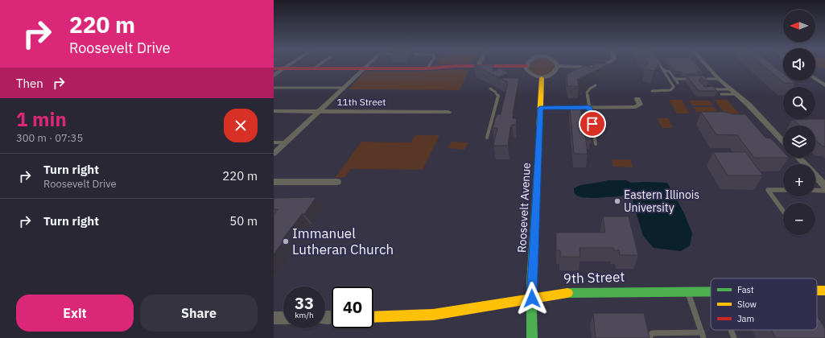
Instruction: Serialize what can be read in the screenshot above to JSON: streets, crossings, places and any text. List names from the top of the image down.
{
  "streets": {
    "street": ["11th Street", "Roosevelt Avenue", "9th Street"]
  },
  "crossings": [
    ["Roosevelt Avenue", "9th Street"]
  ],
  "places": ["Eastern Illinois University", "Immanuel Lutheran Church"],
  "legend": ["Fast", "Slow", "Jam"],
  "north": "left",
  "page": {
    "turn": ["220 m", "Roosevelt Drive"],
    "map_buttons": ["+", "−"],
    "then": "Then",
    "heading": ["1 min", "300 m · 07:35"],
    "list": [
      {
        "name": "Turn right",
        "note": "Roosevelt Drive",
        "value": "220 m"
      },
      {
        "name": "Turn right",
        "value": "50 m"
      }
    ],
    "speed": "33 km/h",
    "limit": "40",
    "buttons": ["Exit", "Share"]
  }
}
